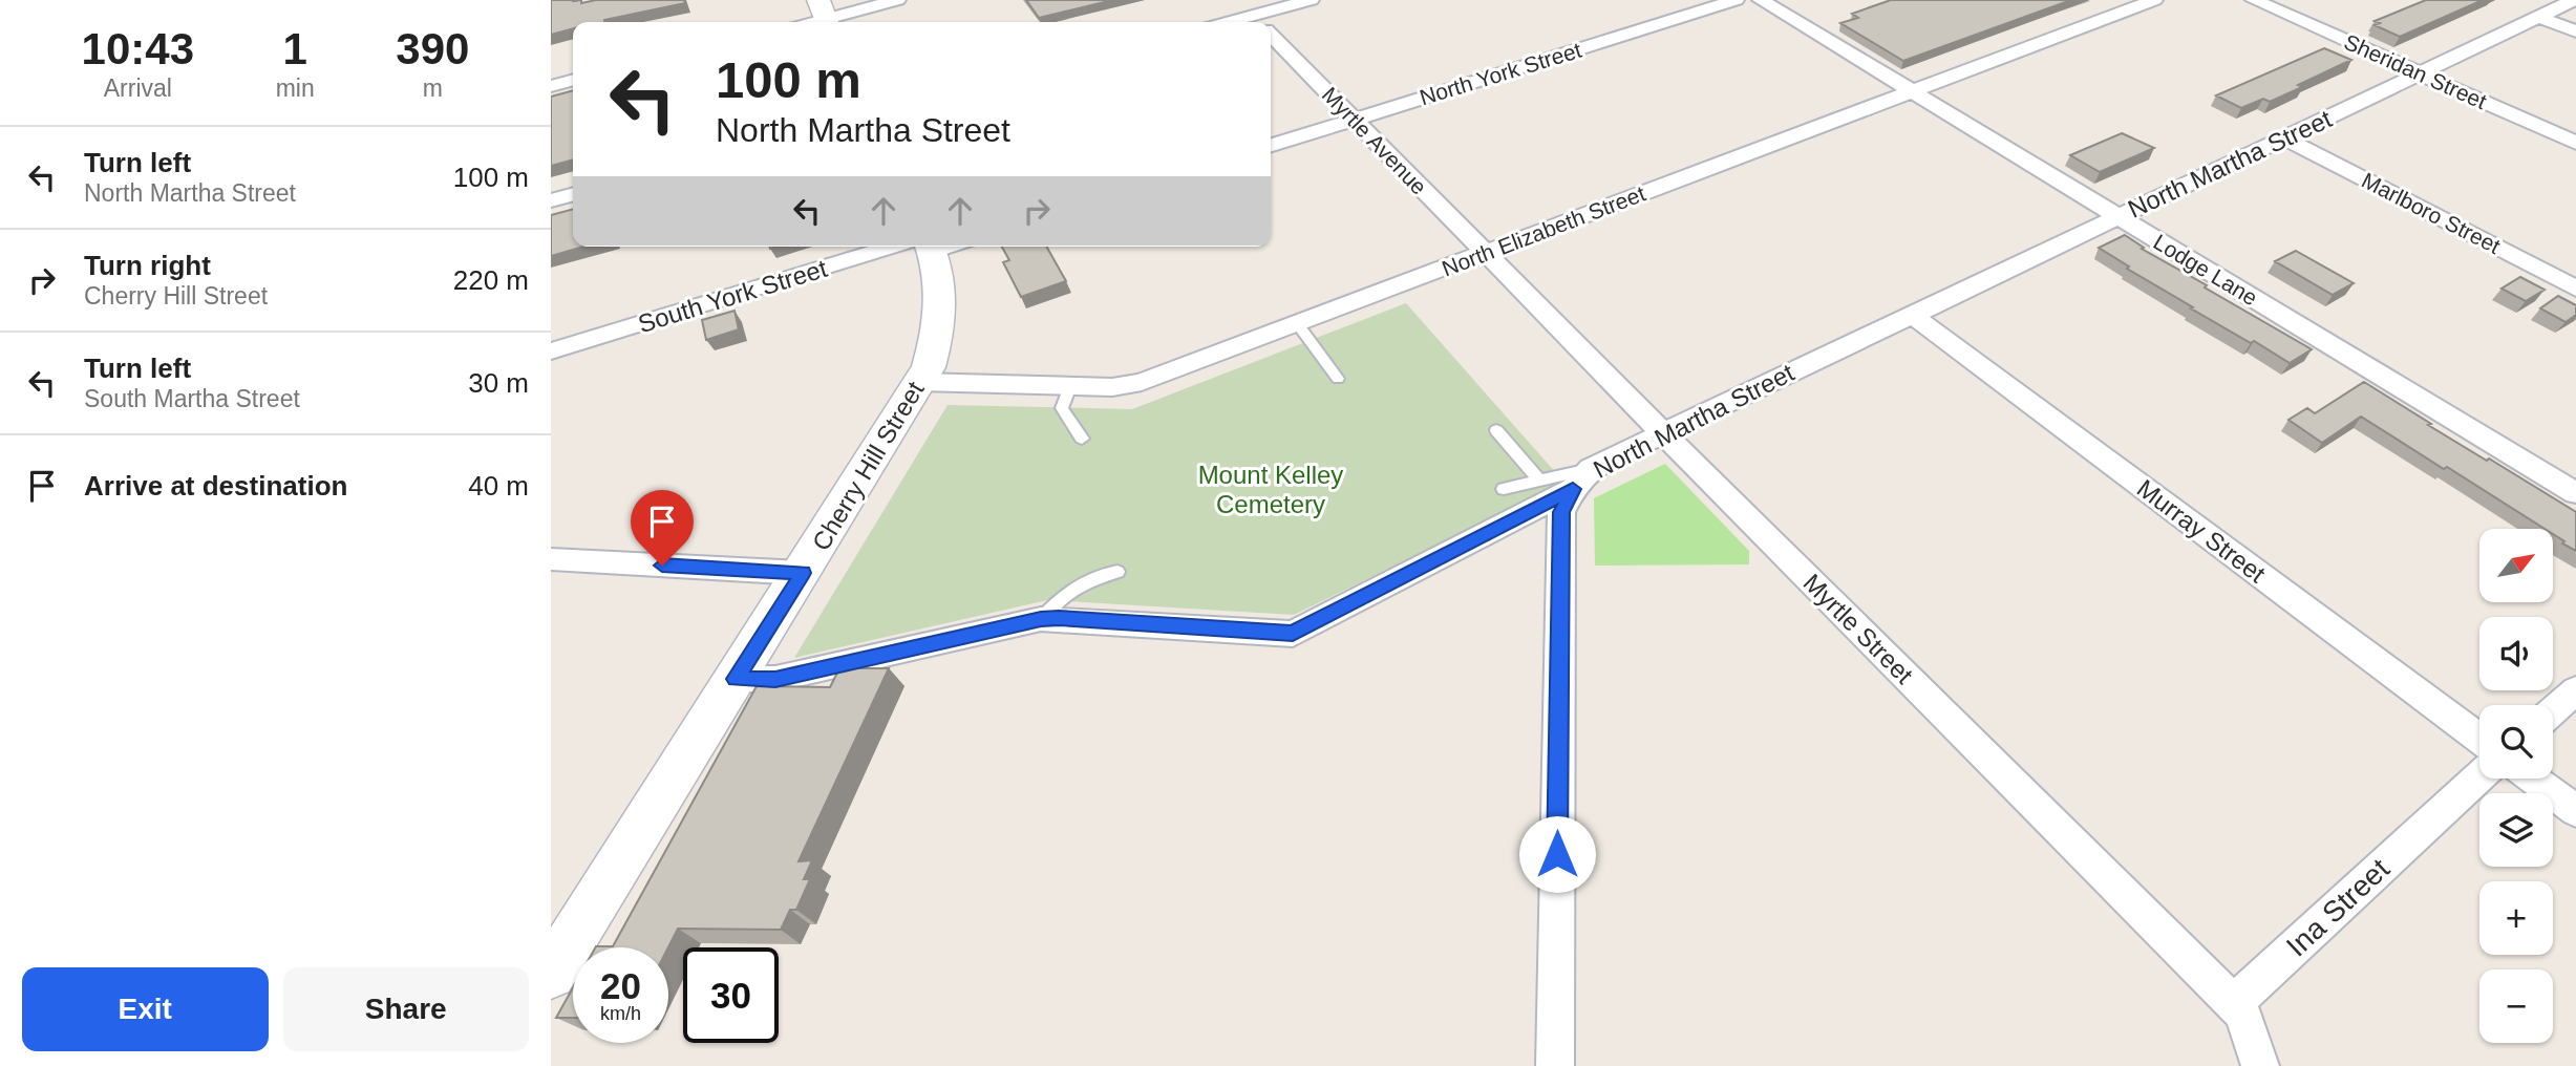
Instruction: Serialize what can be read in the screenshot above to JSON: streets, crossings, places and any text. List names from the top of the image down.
{
  "streets": {
    "street": [
      "Sheridan Street",
      "North York Street",
      "Myrtle Avenue",
      "North Martha Street",
      "Marlboro Street",
      "North Elizabeth Street",
      "Lodge Lane",
      "South York Street",
      "Cherry Hill Street",
      "Murray Street",
      "Myrtle Street",
      "Ina Street"
    ]
  },
  "crossings": [
    ["Sheridan Street", "North Martha Street"],
    ["North York Street", "Myrtle Avenue"],
    ["Myrtle Avenue", "North Elizabeth Street"],
    ["Myrtle Avenue", "Myrtle Street"],
    ["North Martha Street", "Marlboro Street"],
    ["North Martha Street", "Lodge Lane"],
    ["North Martha Street", "Cherry Hill Street"],
    ["North Martha Street", "Murray Street"],
    ["North Martha Street", "Myrtle Street"],
    ["North Elizabeth Street", "Lodge Lane"],
    ["North Elizabeth Street", "Cherry Hill Street"],
    ["North Elizabeth Street", "Myrtle Street"],
    ["Myrtle Street", "Ina Street"]
  ],
  "parks": ["Mount Kelley Cemetery"],
  "north": "top right",
  "page": {
    "eta": [
      "10:43",
      "Arrival",
      "1",
      "min",
      "390",
      "m"
    ],
    "turn": ["100 m", "North Martha Street"],
    "list": [
      {
        "name": "Turn left",
        "note": "North Martha Street",
        "value": "100 m"
      },
      {
        "name": "Turn right",
        "note": "Cherry Hill Street",
        "value": "220 m"
      },
      {
        "name": "Turn left",
        "note": "South Martha Street",
        "value": "30 m"
      },
      {
        "name": "Arrive at destination",
        "value": "40 m"
      }
    ],
    "map_buttons": ["+", "−"],
    "speed": "20 km/h",
    "limit": "30",
    "buttons": ["Exit", "Share"]
  }
}
